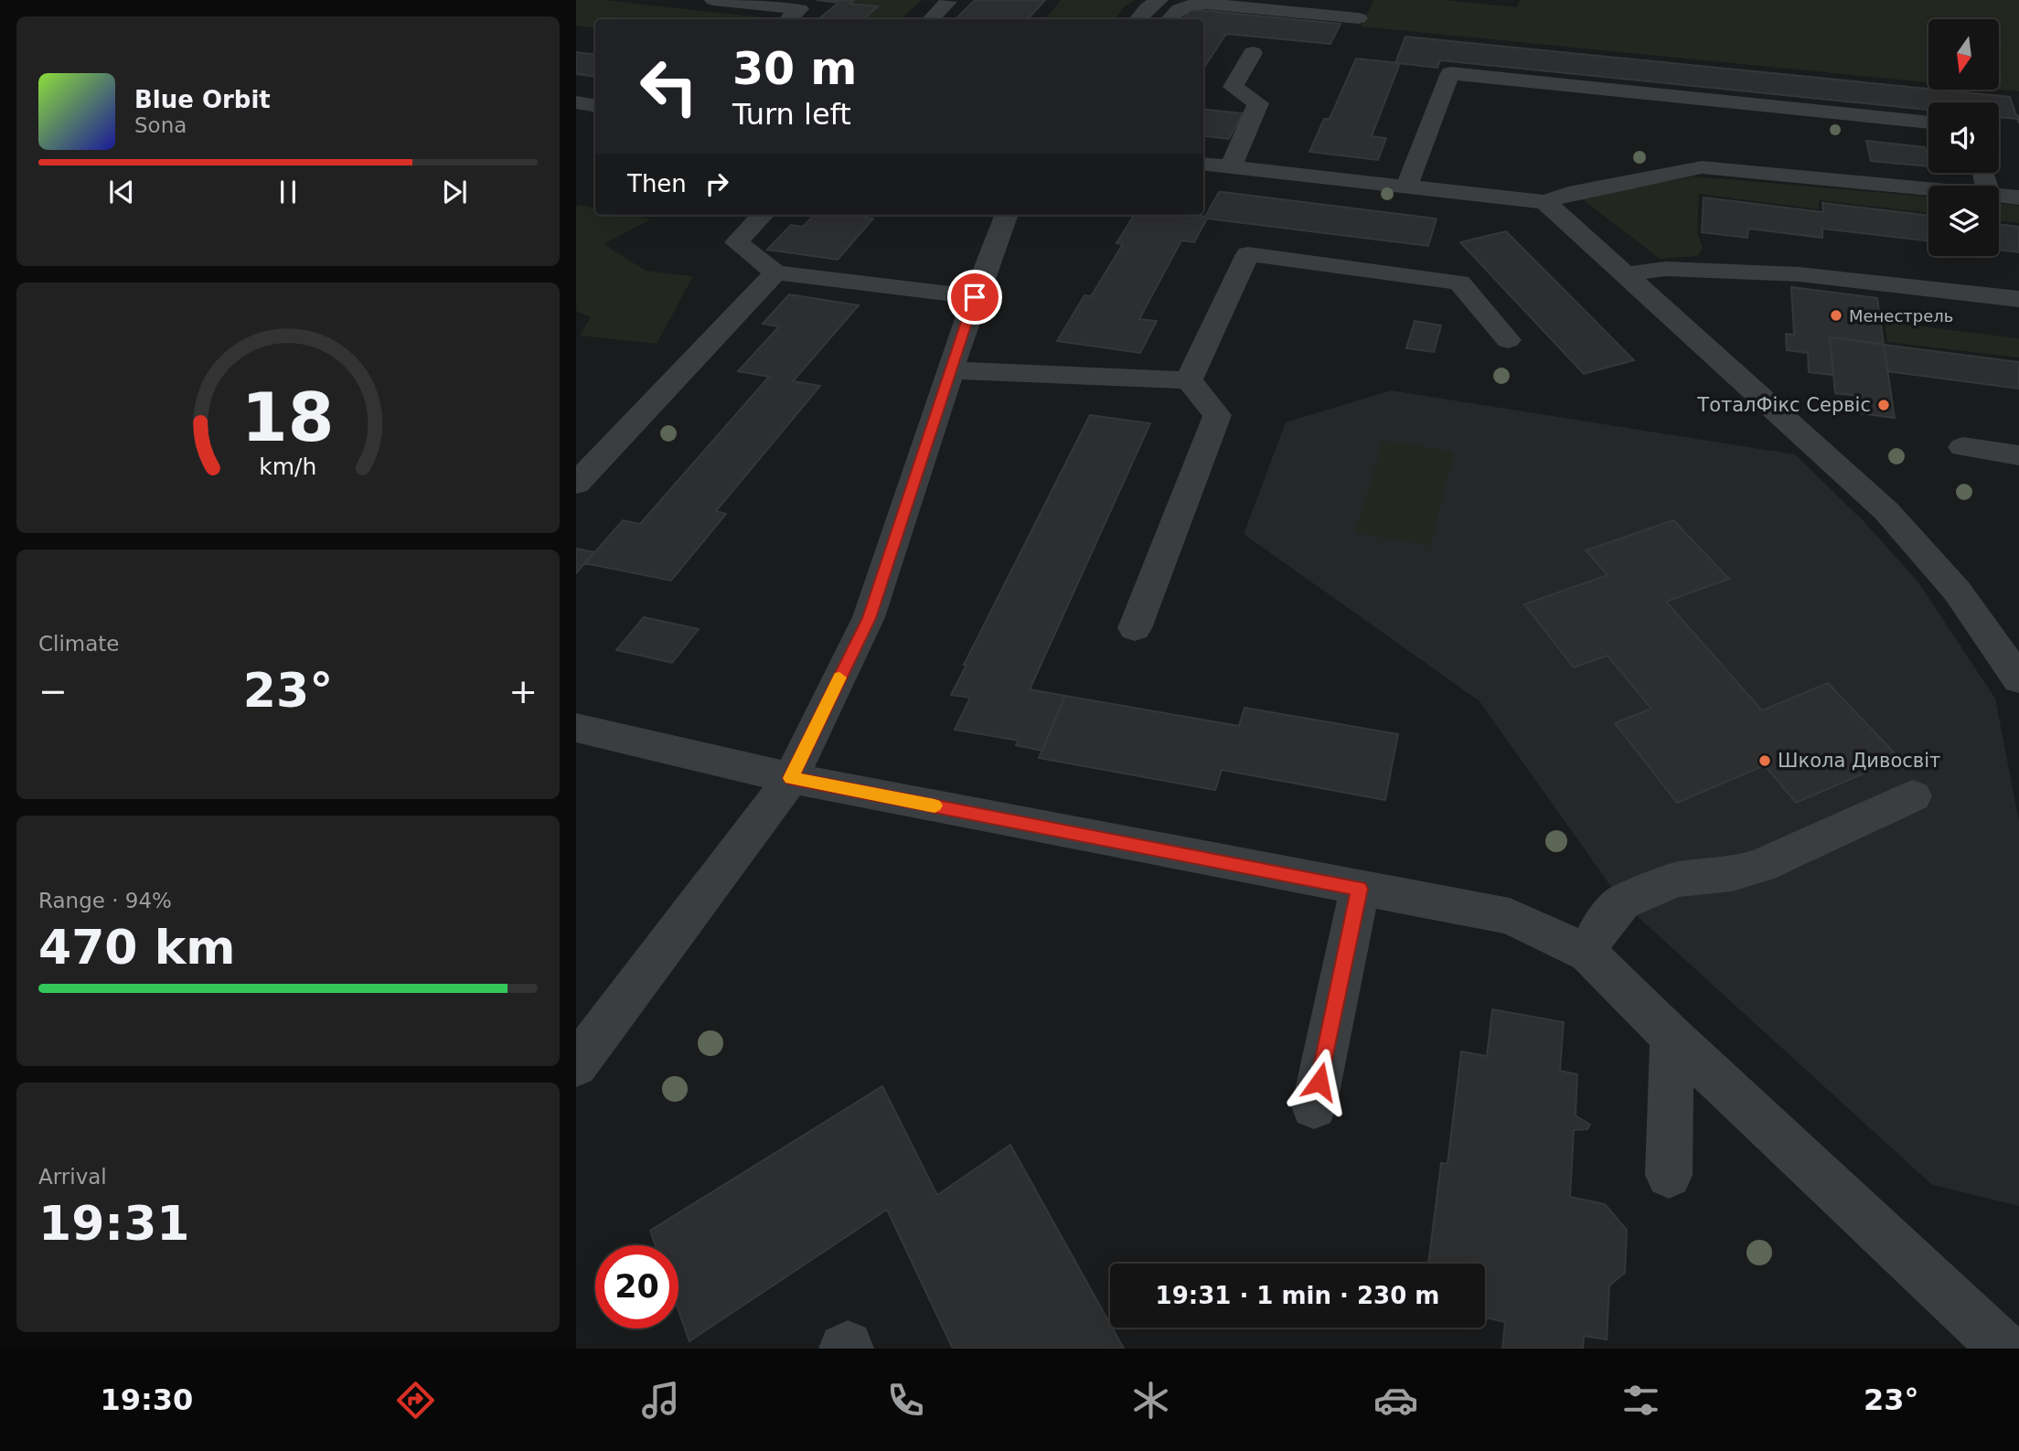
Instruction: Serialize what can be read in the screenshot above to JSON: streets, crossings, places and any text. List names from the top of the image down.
{
  "places": ["Менестрель", "ТоталФікс Сервіс", "Школа Дивосвіт"],
  "north": "bottom",
  "page": {
    "turn": ["30 m", "Turn left"],
    "song": ["Blue Orbit", "Sona"],
    "then": "Then",
    "tile": [
      "Climate",
      ["Range · 94%", "470 km"],
      ["Arrival", "19:31"]
    ],
    "heat": ["−", "23°", "+"],
    "limit": "20",
    "trip": "19:31 · 1 min · 230 m",
    "tabs": ["19:30", "23°"],
    "gauge": ["18", "km/h"]
  }
}
